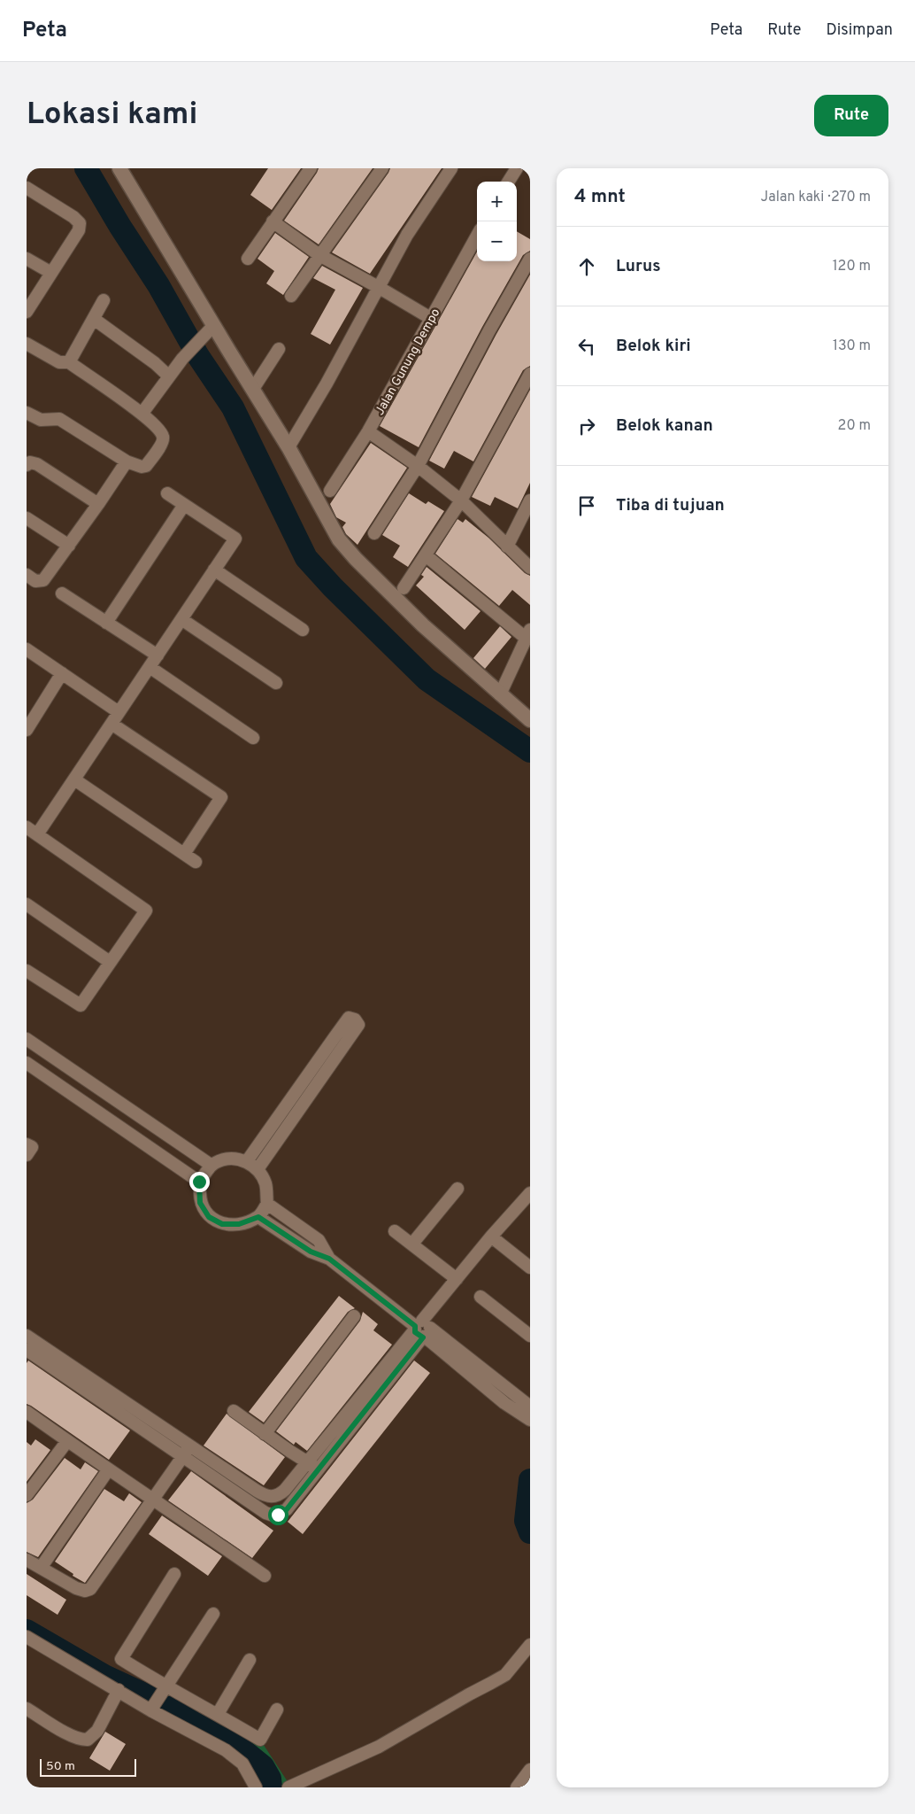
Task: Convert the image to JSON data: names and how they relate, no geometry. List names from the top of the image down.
{
  "streets": {
    "street": ["Jalan Gunung Dempo"]
  },
  "scale_bar": "50 m",
  "page": {
    "header": "Peta",
    "nav": ["Peta", "Rute", "Disimpan"],
    "buttons": "Rute",
    "title": "Lokasi kami",
    "heading": ["4 mnt", "Jalan kaki · 270 m"],
    "map_buttons": ["+", "−"],
    "list": [
      ["Lurus", "120 m"],
      ["Belok kiri", "130 m"],
      ["Belok kanan", "20 m"],
      "Tiba di tujuan"
    ],
    "scale": "50 m"
  }
}
